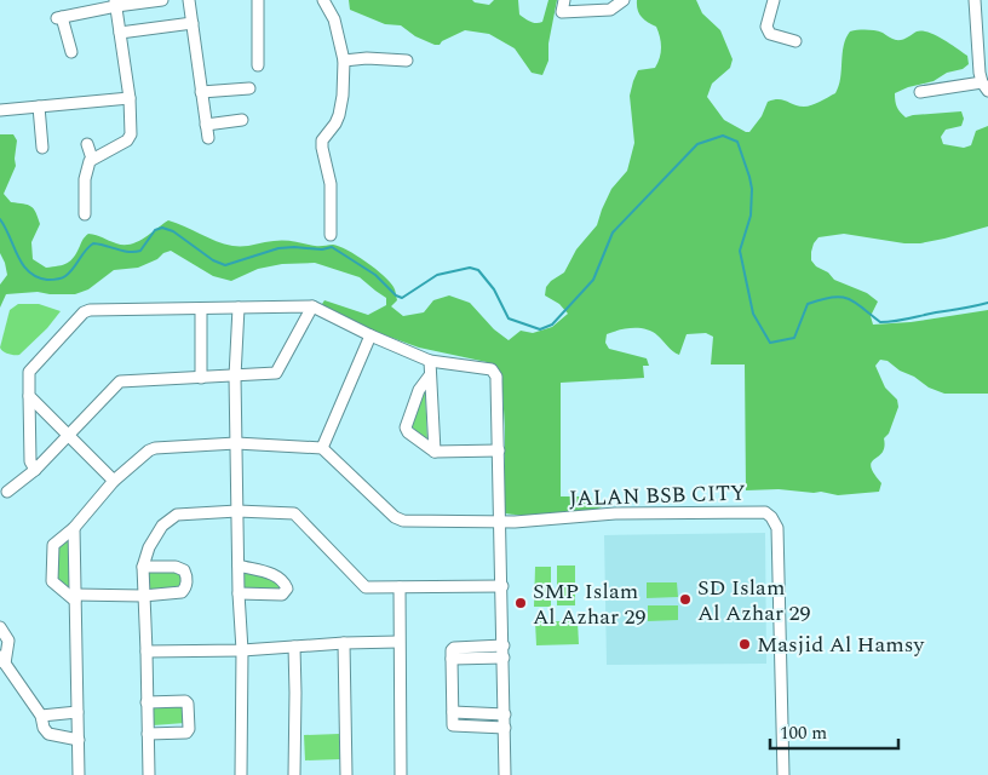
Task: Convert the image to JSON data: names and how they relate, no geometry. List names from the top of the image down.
{
  "streets": {
    "street": ["JALAN BSB CITY"]
  },
  "places": ["SD Islam Al Azhar 29", "SMP Islam Al Azhar 29", "Masjid Al Hamsy"],
  "scale_bar": "100 m"
}
